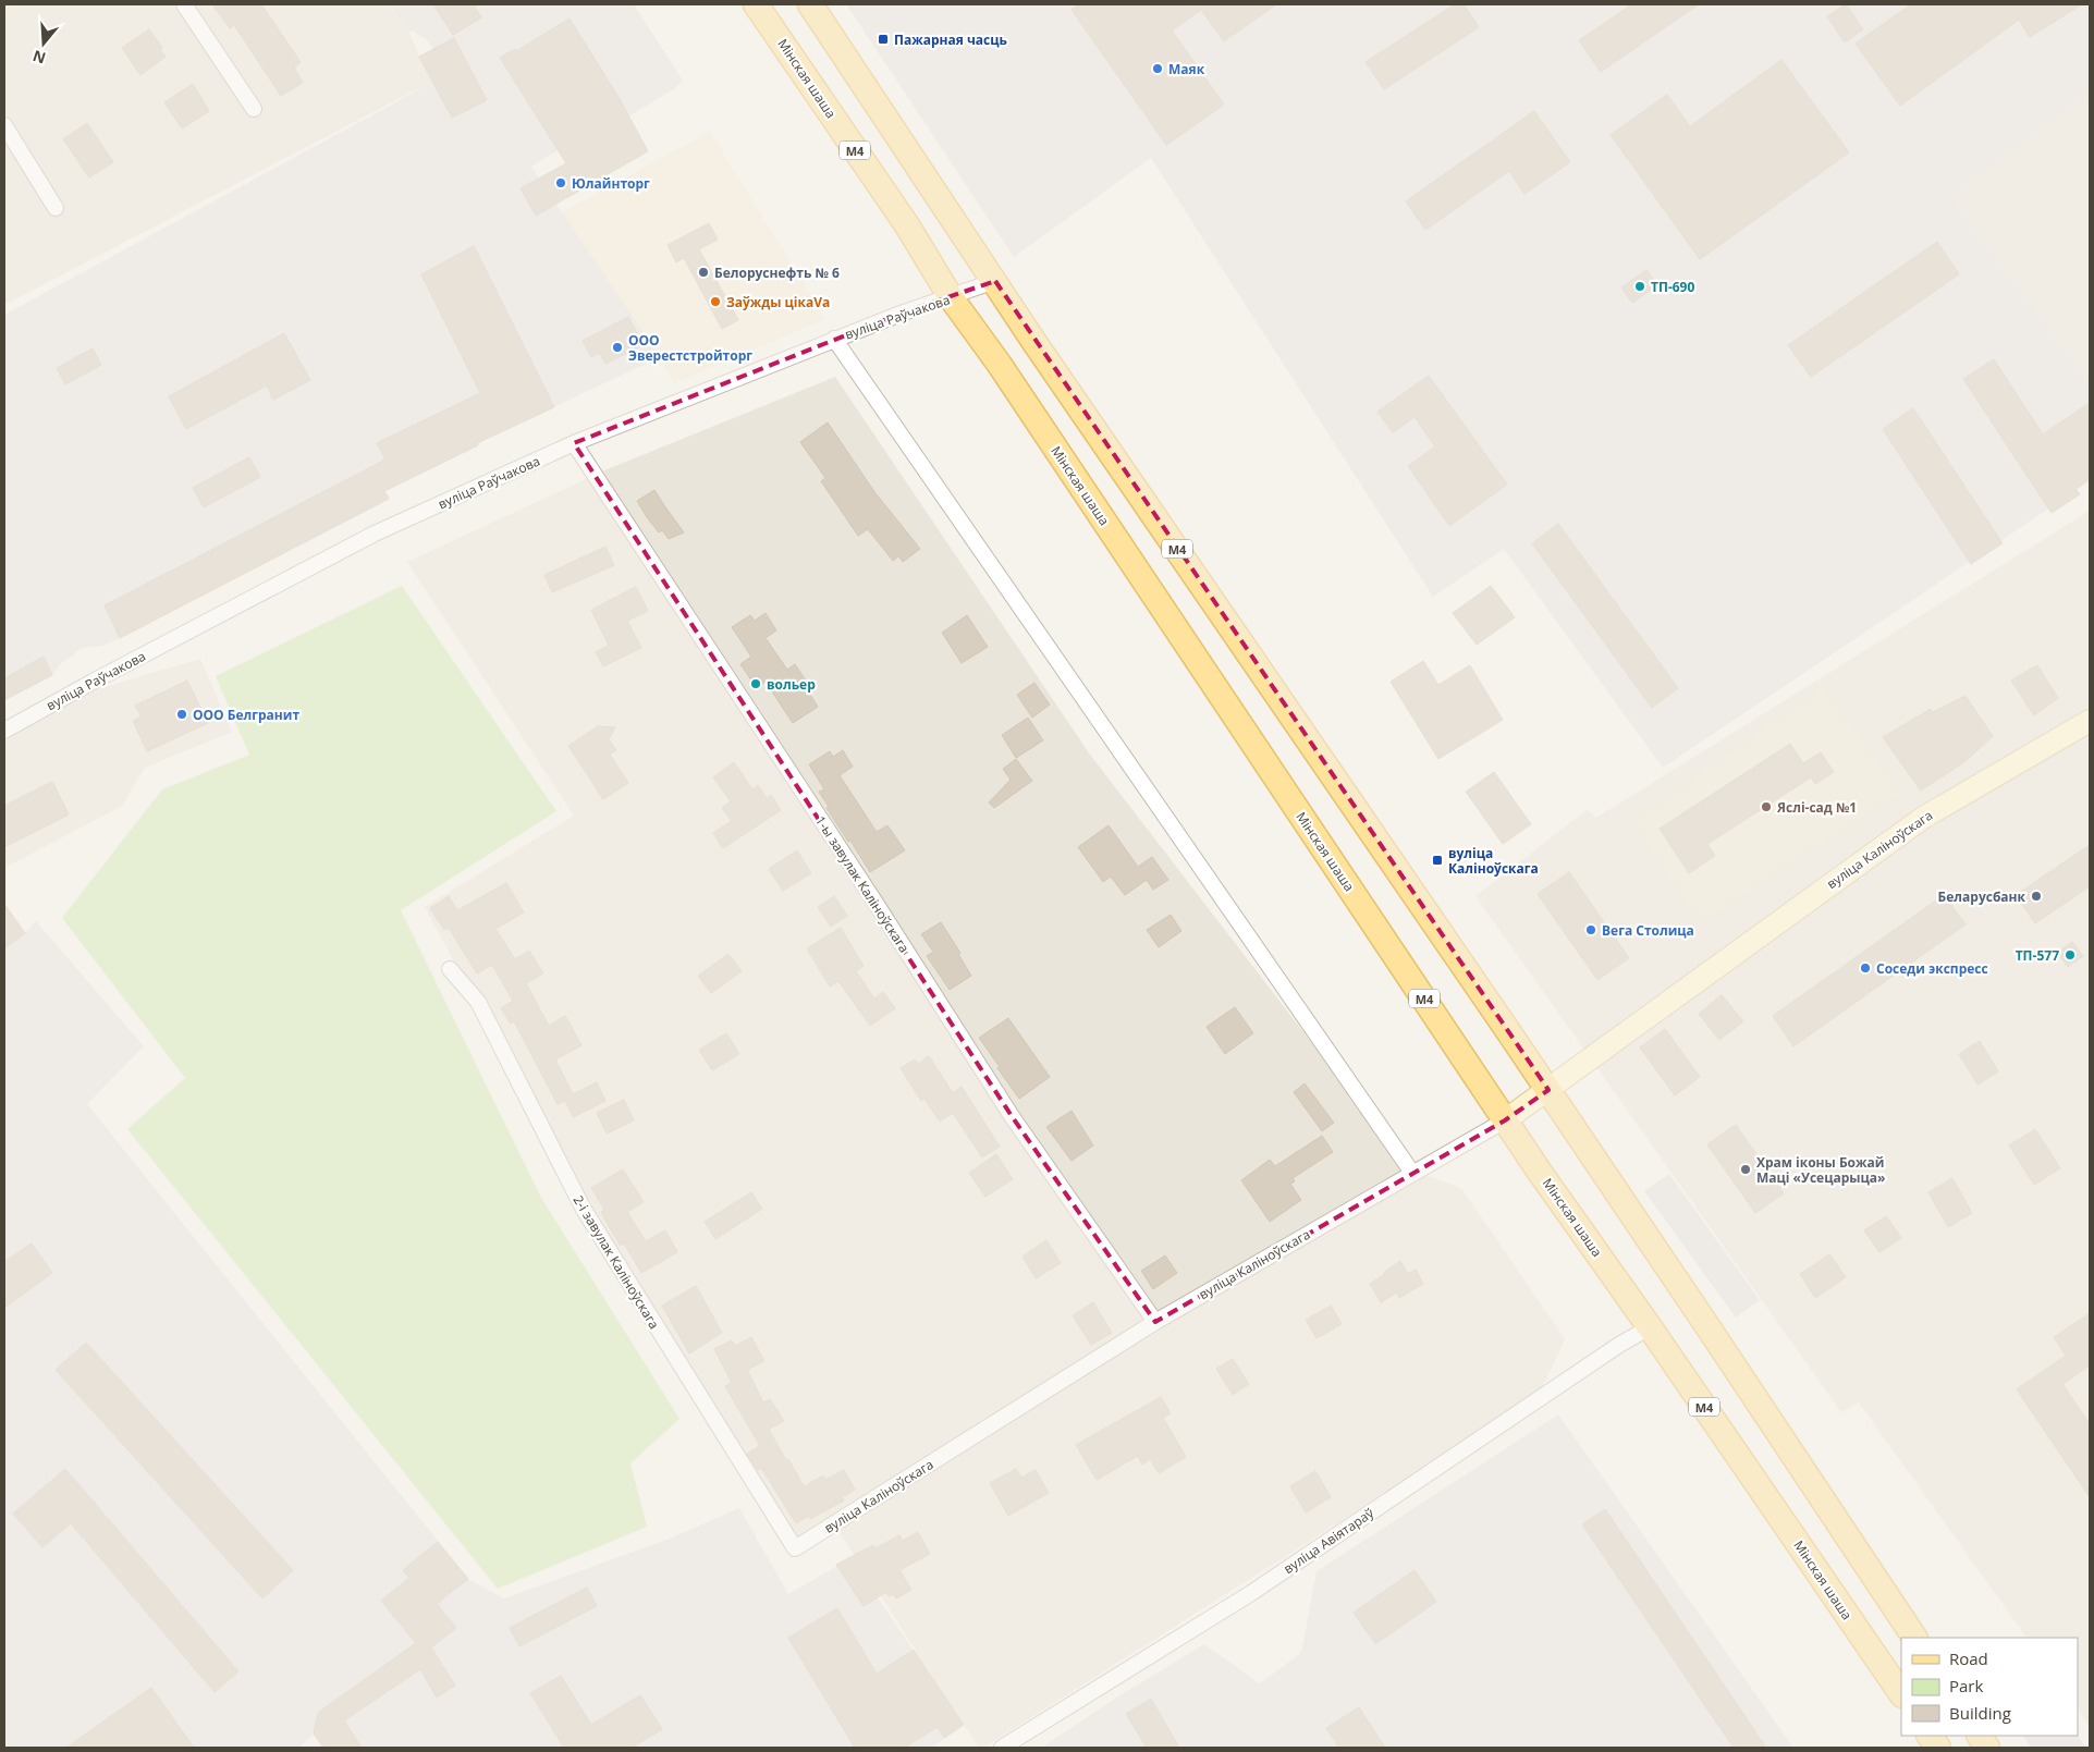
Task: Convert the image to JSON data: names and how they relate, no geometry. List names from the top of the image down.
{
  "streets": {
    "main road": ["Мінская шаша", "М4", "вуліца Каліноўскага"],
    "street": [
      "вуліца Раўчакова",
      "1-ы завулак Каліноўскага",
      "2-і завулак Каліноўскага",
      "вуліца Авіятараў"
    ]
  },
  "crossings": [
    ["Мінская шаша", "вуліца Раўчакова"],
    ["Мінская шаша", "вуліца Каліноўскага"],
    ["Мінская шаша", "вуліца Авіятараў"],
    ["М4", "вуліца Раўчакова"],
    ["М4", "вуліца Каліноўскага"],
    ["вуліца Раўчакова", "1-ы завулак Каліноўскага"],
    ["вуліца Каліноўскага", "1-ы завулак Каліноўскага"],
    ["вуліца Каліноўскага", "2-і завулак Каліноўскага"]
  ],
  "places": {
    "transit": ["Пажарная часць", "вуліца Каліноўскага"],
    "other": [
      "Маяк",
      "Юлайнторг",
      "Белоруснефть № 6",
      "ТП-690",
      "Заўжды цікаVа",
      "ООО Эверестстройторг",
      "вольер",
      "ООО Белгранит",
      "Яслі-сад №1",
      "Беларусбанк",
      "Вега Столица",
      "ТП-577",
      "Соседи экспресс",
      "Храм іконы Божай Маці «Усецарыца»"
    ]
  },
  "legend": ["Road", "Park", "Building"],
  "north": "bottom"
}
